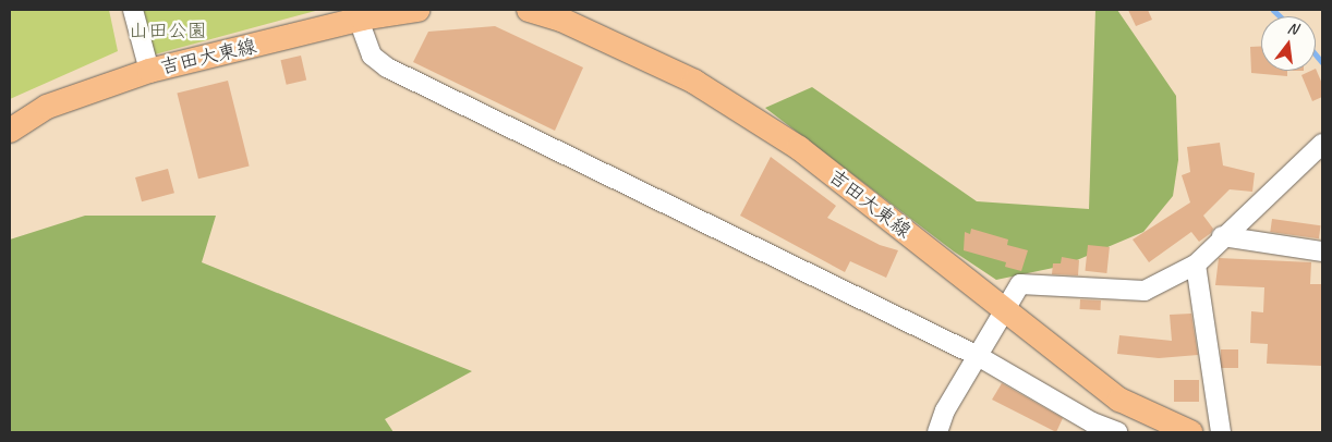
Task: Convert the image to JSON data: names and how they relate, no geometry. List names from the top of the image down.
{
  "streets": {
    "main road": ["吉田大東線"]
  },
  "parks": ["山田公園"],
  "north": "top"
}
